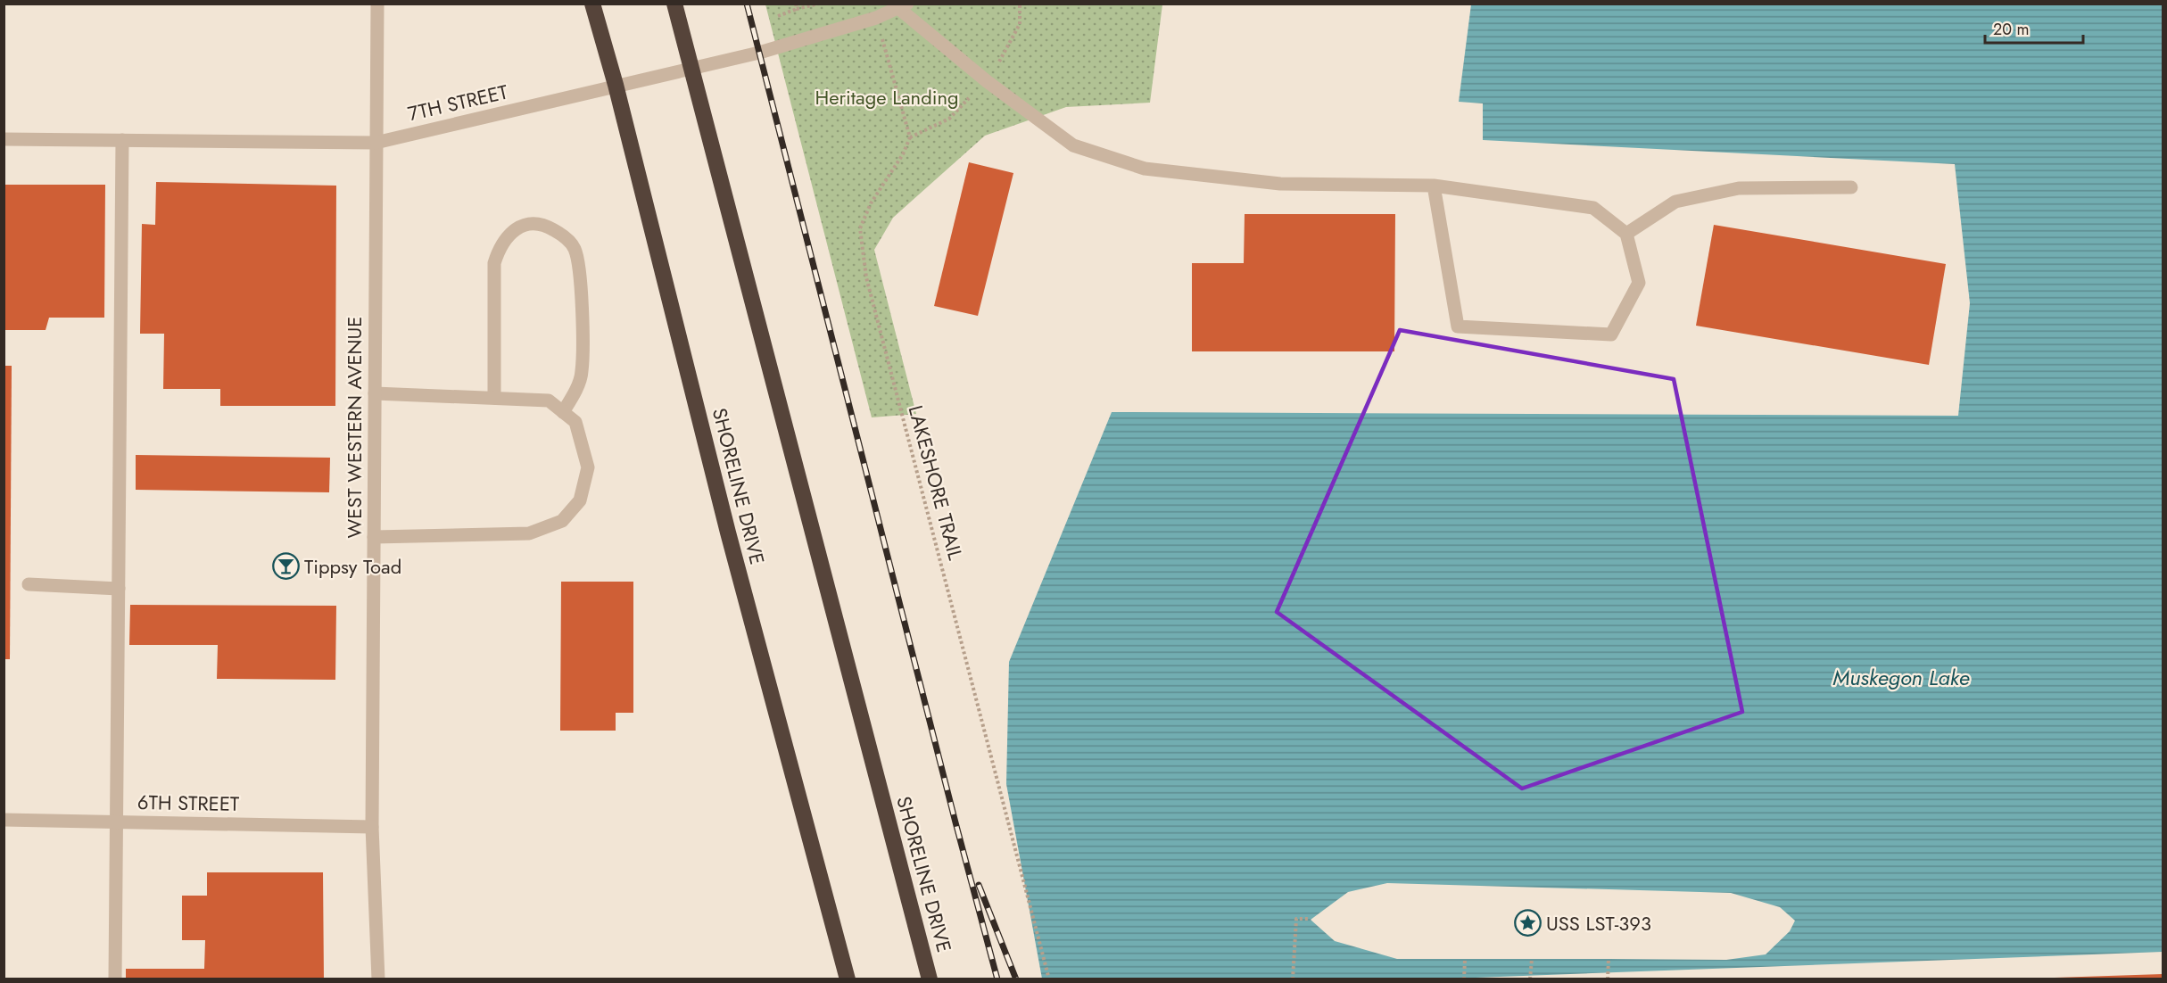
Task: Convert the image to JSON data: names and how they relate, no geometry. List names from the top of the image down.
{
  "streets": {
    "highway": ["SHORELINE DRIVE"],
    "street": ["7TH STREET", "WEST WESTERN AVENUE", "6TH STREET"],
    "path": ["LAKESHORE TRAIL"]
  },
  "crossings": [
    ["7TH STREET", "WEST WESTERN AVENUE"],
    ["7TH STREET", "LAKESHORE TRAIL"],
    ["7TH STREET", "SHORELINE DRIVE"],
    ["WEST WESTERN AVENUE", "6TH STREET"]
  ],
  "water": ["Muskegon Lake"],
  "parks": ["Heritage Landing"],
  "places": {
    "bar": ["Tippsy Toad"],
    "place": ["USS LST-393"]
  },
  "scale_bar": "20 m"
}
